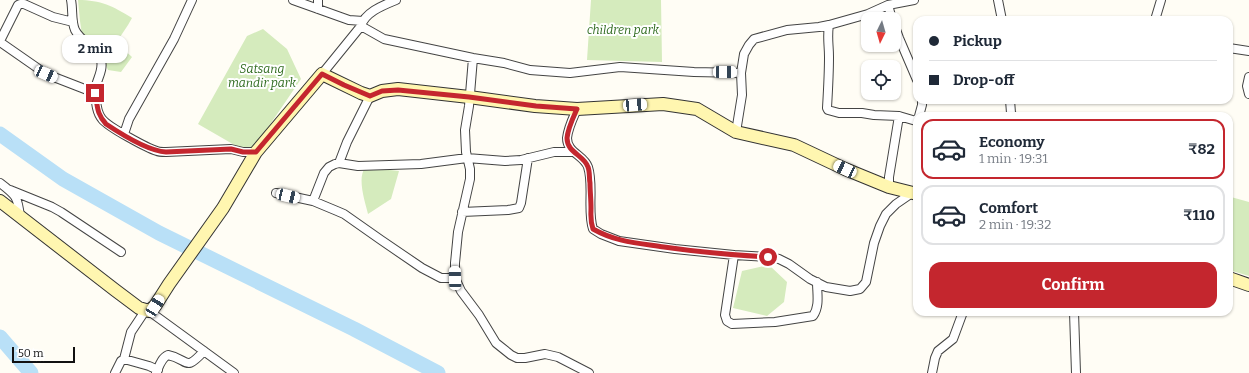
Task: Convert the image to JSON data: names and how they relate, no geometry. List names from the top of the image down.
{
  "parks": ["children park", "Satsang mandir park"],
  "scale_bar": "50 m",
  "north": "bottom",
  "page": {
    "banner": ["Pickup", "Drop-off"],
    "bubble": "2 min",
    "list": [
      {
        "name": "Economy",
        "note": "1 min · 19:31",
        "value": "₹82"
      },
      {
        "name": "Comfort",
        "note": "2 min · 19:32",
        "value": "₹110"
      }
    ],
    "buttons": "Confirm",
    "scale": "50 m"
  }
}
